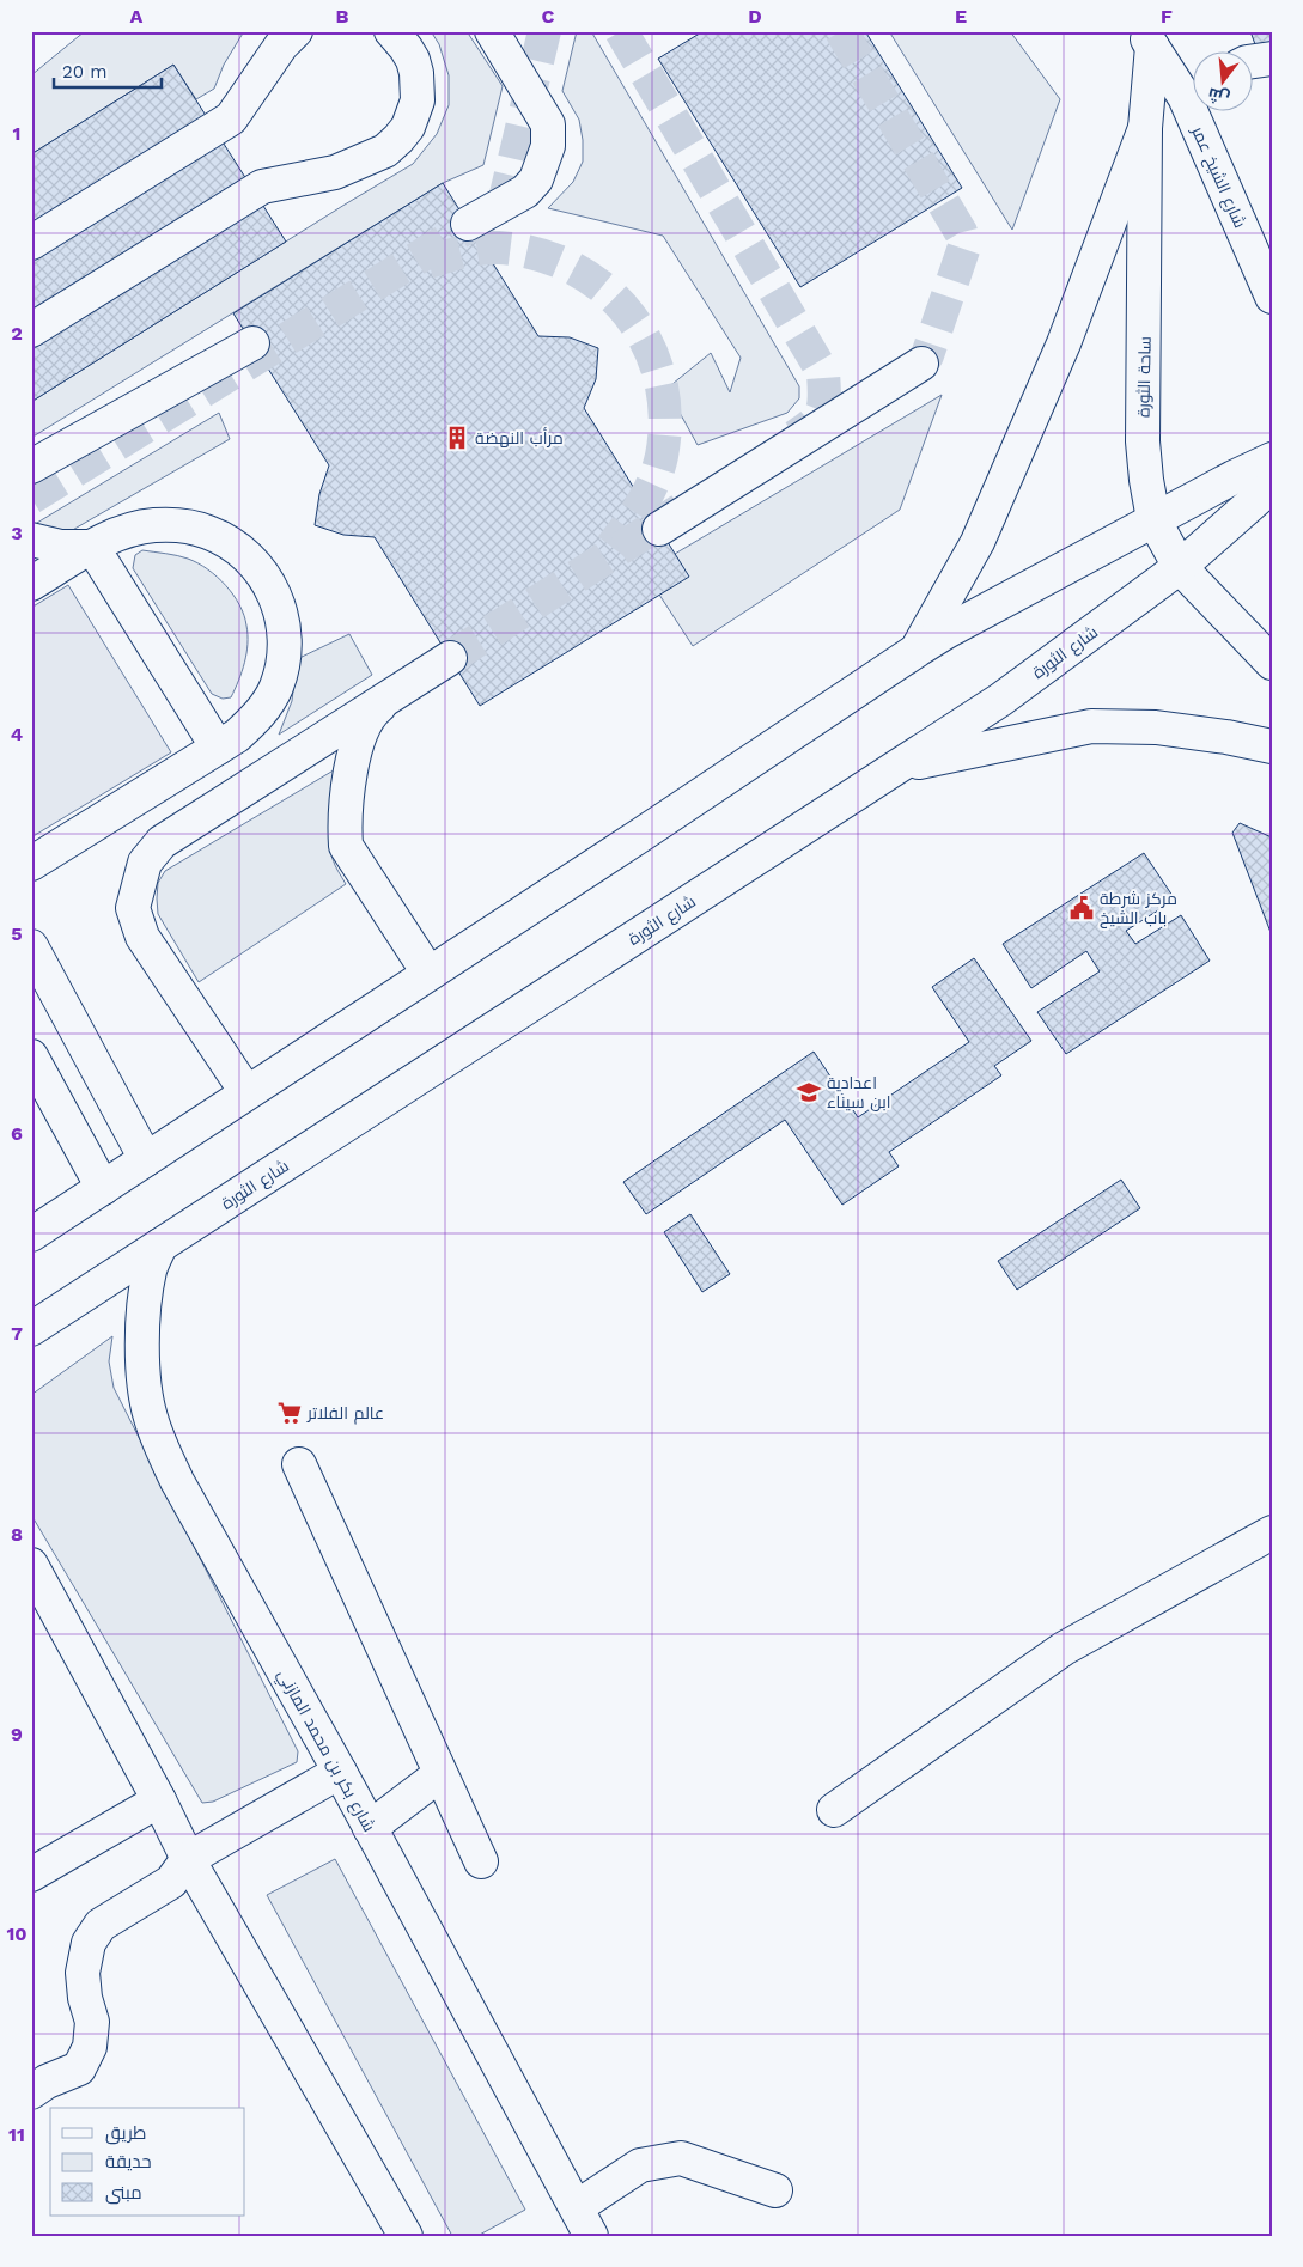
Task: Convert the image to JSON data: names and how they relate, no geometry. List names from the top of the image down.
{
  "streets": {
    "main road": [
      "شارع الشيخ عمر",
      "ساحة الثورة",
      "شارع الثورة",
      "شارع بكر بن محمد المازني"
    ]
  },
  "crossings": [
    ["شارع الشيخ عمر", "ساحة الثورة"],
    ["ساحة الثورة", "شارع الثورة"],
    ["شارع الثورة", "شارع بكر بن محمد المازني"]
  ],
  "places": {
    "building": ["مرأب النهضة"],
    "public building": ["مركز شرطة باب الشيخ"],
    "school or university": ["اعدادية ابن سيناء"],
    "supermarket": ["عالم الفلاتر"]
  },
  "legend": ["طريق", "حديقة", "مبنى"],
  "scale_bar": "20 m",
  "north": "bottom",
  "grid": {
    "columns": [
      "A",
      "B",
      "C",
      "D",
      "E",
      "F"
    ],
    "rows": [
      "1",
      "2",
      "3",
      "4",
      "5",
      "6",
      "7",
      "8",
      "9",
      "10",
      "11"
    ]
  }
}
